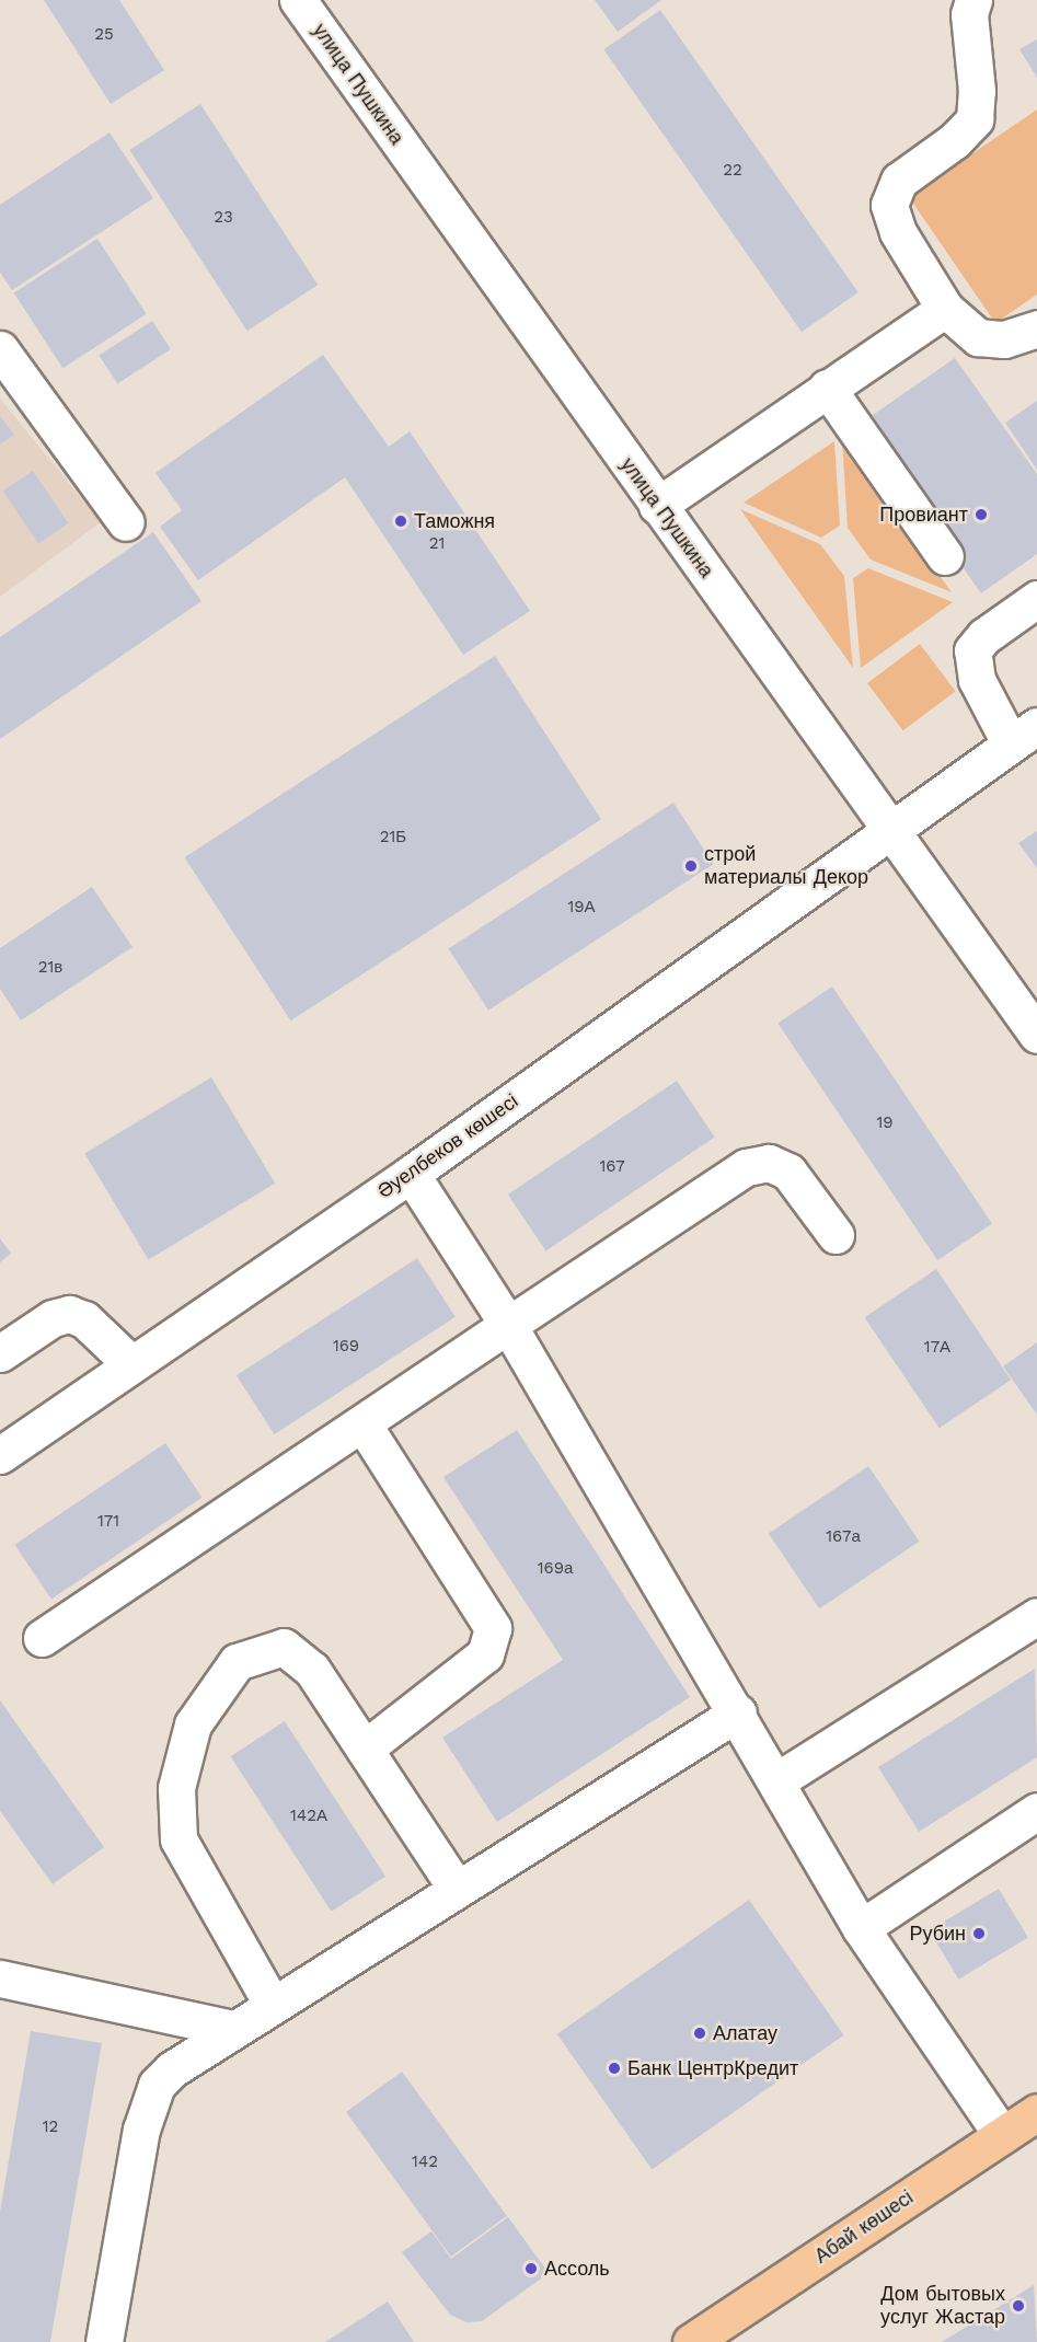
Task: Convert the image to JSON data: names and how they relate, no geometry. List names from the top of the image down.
{
  "streets": {
    "main road": ["Абай көшесі"],
    "street": ["улица Пушкина", "Әуелбеков көшесі"]
  },
  "crossings": [
    ["улица Пушкина", "Әуелбеков көшесі"]
  ],
  "places": [
    "Провиант",
    "Таможня",
    "строй материалы Декор",
    "Рубин",
    "Алатау",
    "Банк ЦентрКредит",
    "Ассоль",
    "Дом бытовых услуг Жастар"
  ],
  "house_numbers": [
    "25",
    "22",
    "23",
    "21",
    "21Б",
    "19А",
    "21в",
    "19",
    "167",
    "169",
    "17А",
    "171",
    "167а",
    "169а",
    "142А",
    "12",
    "142"
  ]
}
